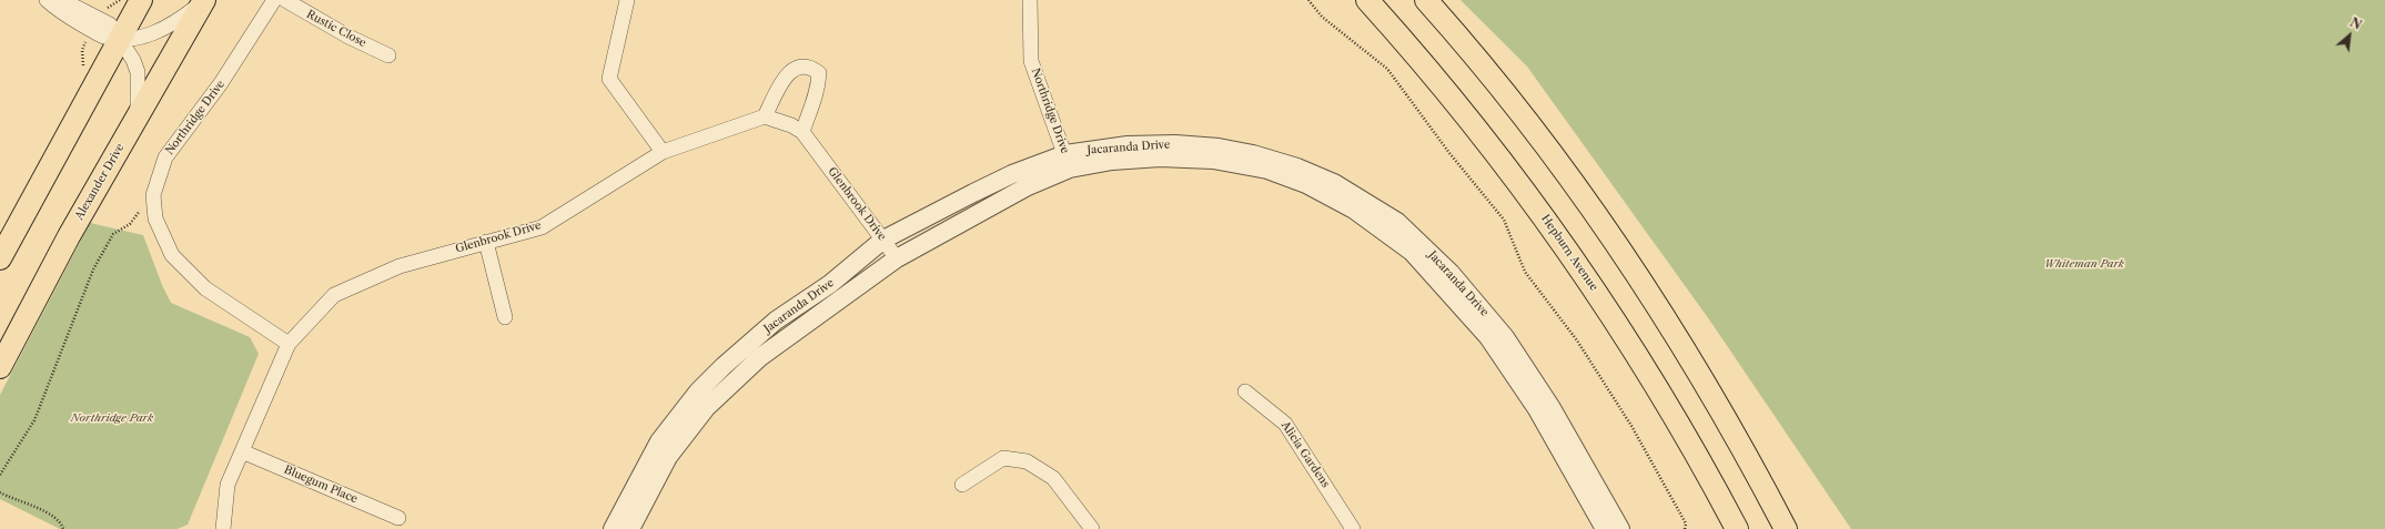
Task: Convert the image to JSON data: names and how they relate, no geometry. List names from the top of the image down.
{
  "streets": {
    "main road": ["Alexander Drive", "Hepburn Avenue"],
    "street": [
      "Rustic Close",
      "Northridge Drive",
      "Jacaranda Drive",
      "Glenbrook Drive",
      "Alicia Gardens",
      "Bluegum Place"
    ]
  },
  "crossings": [
    ["Northridge Drive", "Jacaranda Drive"],
    ["Northridge Drive", "Glenbrook Drive"],
    ["Jacaranda Drive", "Glenbrook Drive"],
    ["Glenbrook Drive", "Bluegum Place"]
  ],
  "parks": ["Whiteman Park", "Northridge Park"],
  "north": "top right"
}
